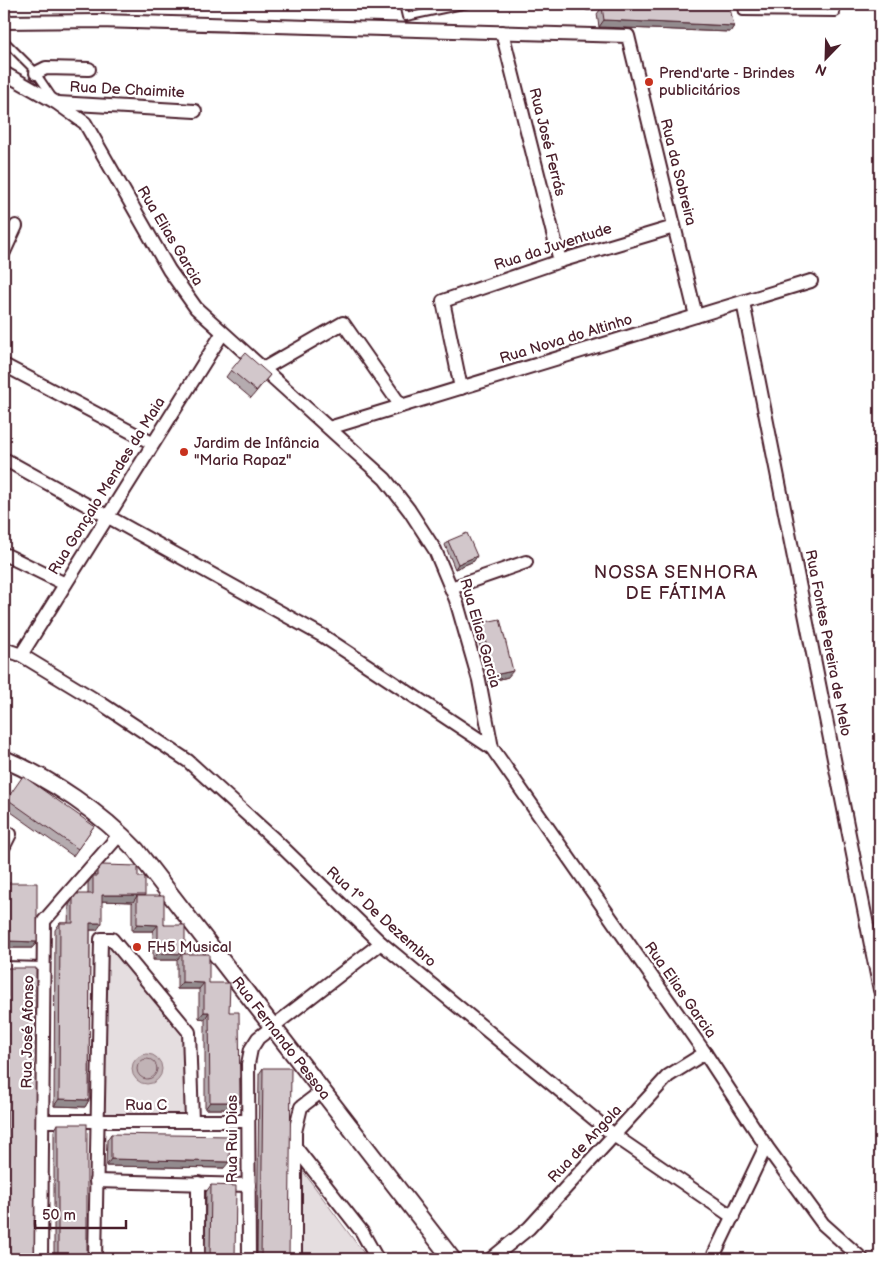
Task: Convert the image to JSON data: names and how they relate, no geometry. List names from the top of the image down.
{
  "streets": {
    "street": [
      "Rua De Chaimite",
      "Rua José Ferrás",
      "Rua da Sobreira",
      "Rua Elias Garcia",
      "Rua da Juventude",
      "Rua Nova do Altinho",
      "Rua Gonçalo Mendes da Maia",
      "Rua Fontes Pereira de Melo",
      "Rua 1º De Dezembro",
      "Rua José Afonso",
      "Rua Fernando Pessoa",
      "Rua C",
      "Rua Rui Dias",
      "Rua de Angola"
    ]
  },
  "crossings": [
    ["Rua De Chaimite", "Rua Elias Garcia"],
    ["Rua José Ferrás", "Rua da Sobreira"],
    ["Rua José Ferrás", "Rua da Juventude"],
    ["Rua da Sobreira", "Rua da Juventude"],
    ["Rua da Sobreira", "Rua Nova do Altinho"],
    ["Rua Elias Garcia", "Rua Nova do Altinho"],
    ["Rua Elias Garcia", "Rua Gonçalo Mendes da Maia"],
    ["Rua Elias Garcia", "Rua de Angola"],
    ["Rua da Juventude", "Rua Nova do Altinho"],
    ["Rua Nova do Altinho", "Rua Fontes Pereira de Melo"],
    ["Rua Gonçalo Mendes da Maia", "Rua 1º De Dezembro"],
    ["Rua 1º De Dezembro", "Rua Rui Dias"],
    ["Rua 1º De Dezembro", "Rua de Angola"],
    ["Rua José Afonso", "Rua Fernando Pessoa"],
    ["Rua José Afonso", "Rua C"],
    ["Rua Fernando Pessoa", "Rua Rui Dias"],
    ["Rua C", "Rua Rui Dias"]
  ],
  "districts": ["NOSSA SENHORA DE FÁTIMA"],
  "places": ["Prend'arte - Brindes publicitários", "Jardim de Infância \"Maria Rapaz\"", "FH5 Musical"],
  "scale_bar": "50 m",
  "north": "bottom left"
}
